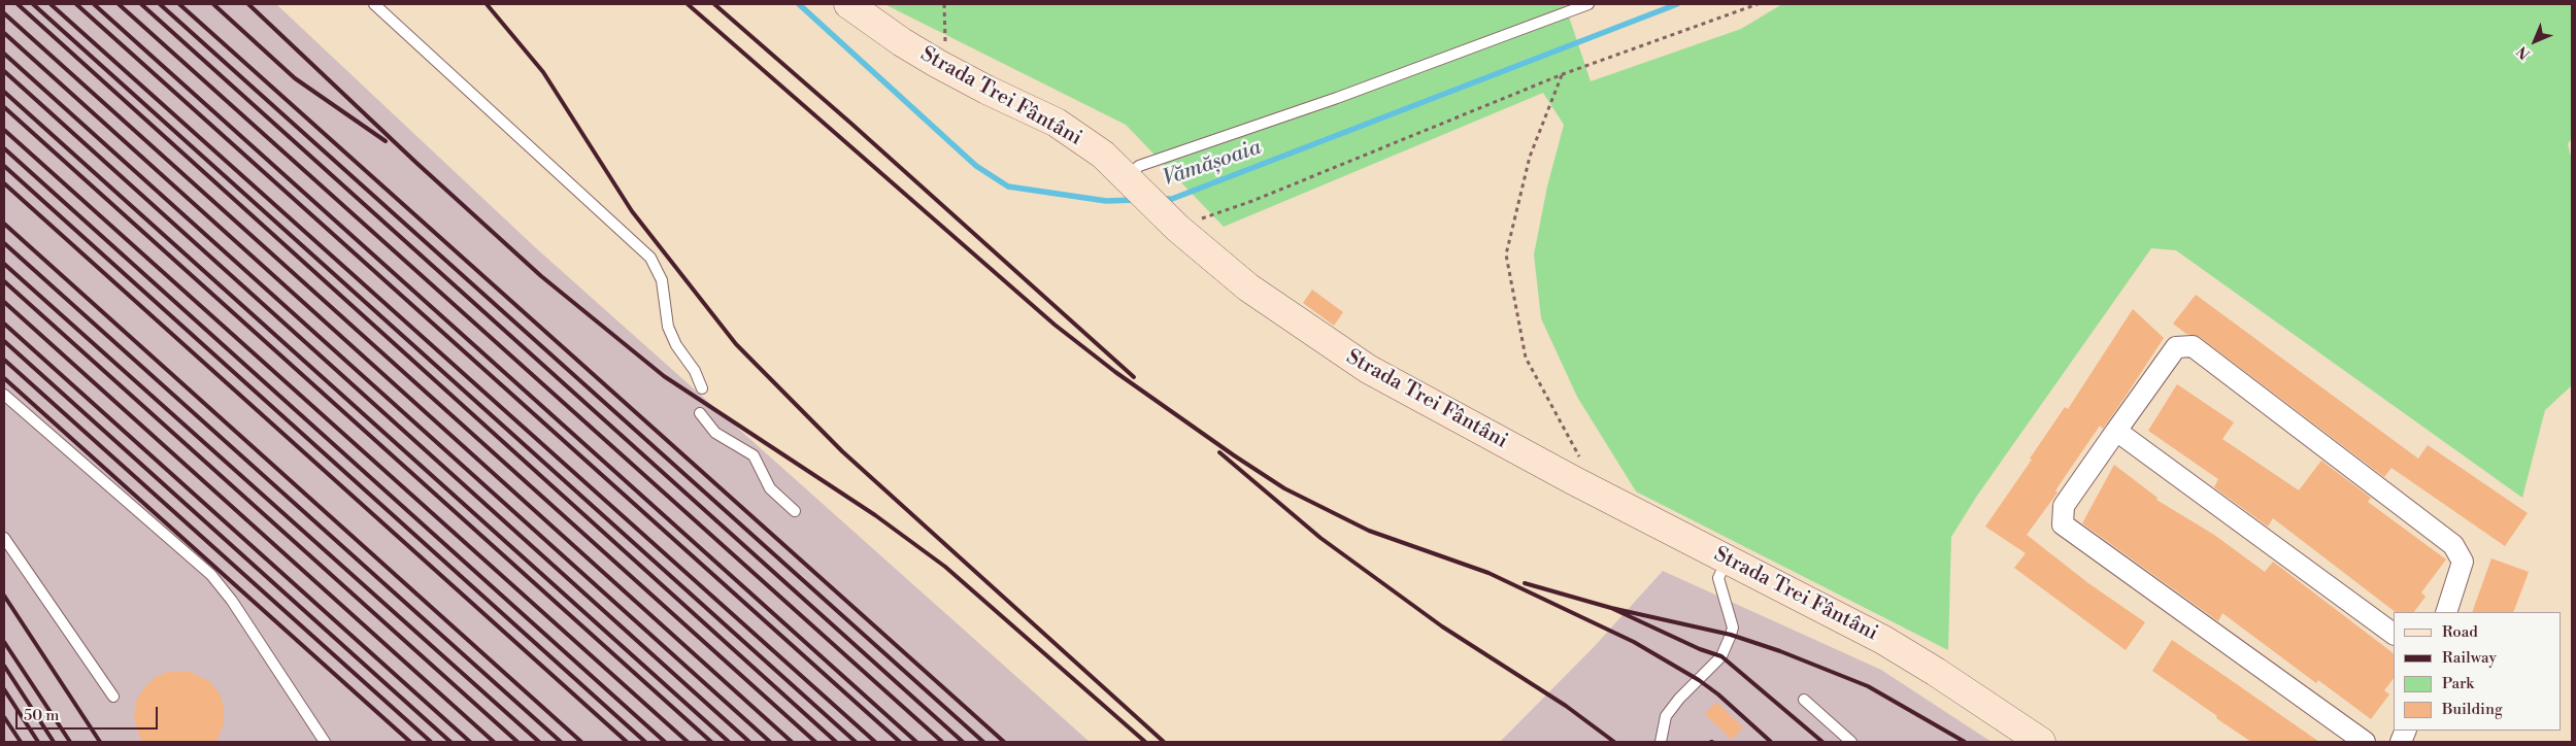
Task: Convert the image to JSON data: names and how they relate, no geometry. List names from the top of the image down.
{
  "streets": {
    "main road": ["Strada Trei Fântâni"]
  },
  "water": ["Vămășoaia"],
  "legend": [
    "Road",
    "Railway",
    "Park",
    "Building"
  ],
  "scale_bar": "50 m",
  "north": "bottom left"
}
